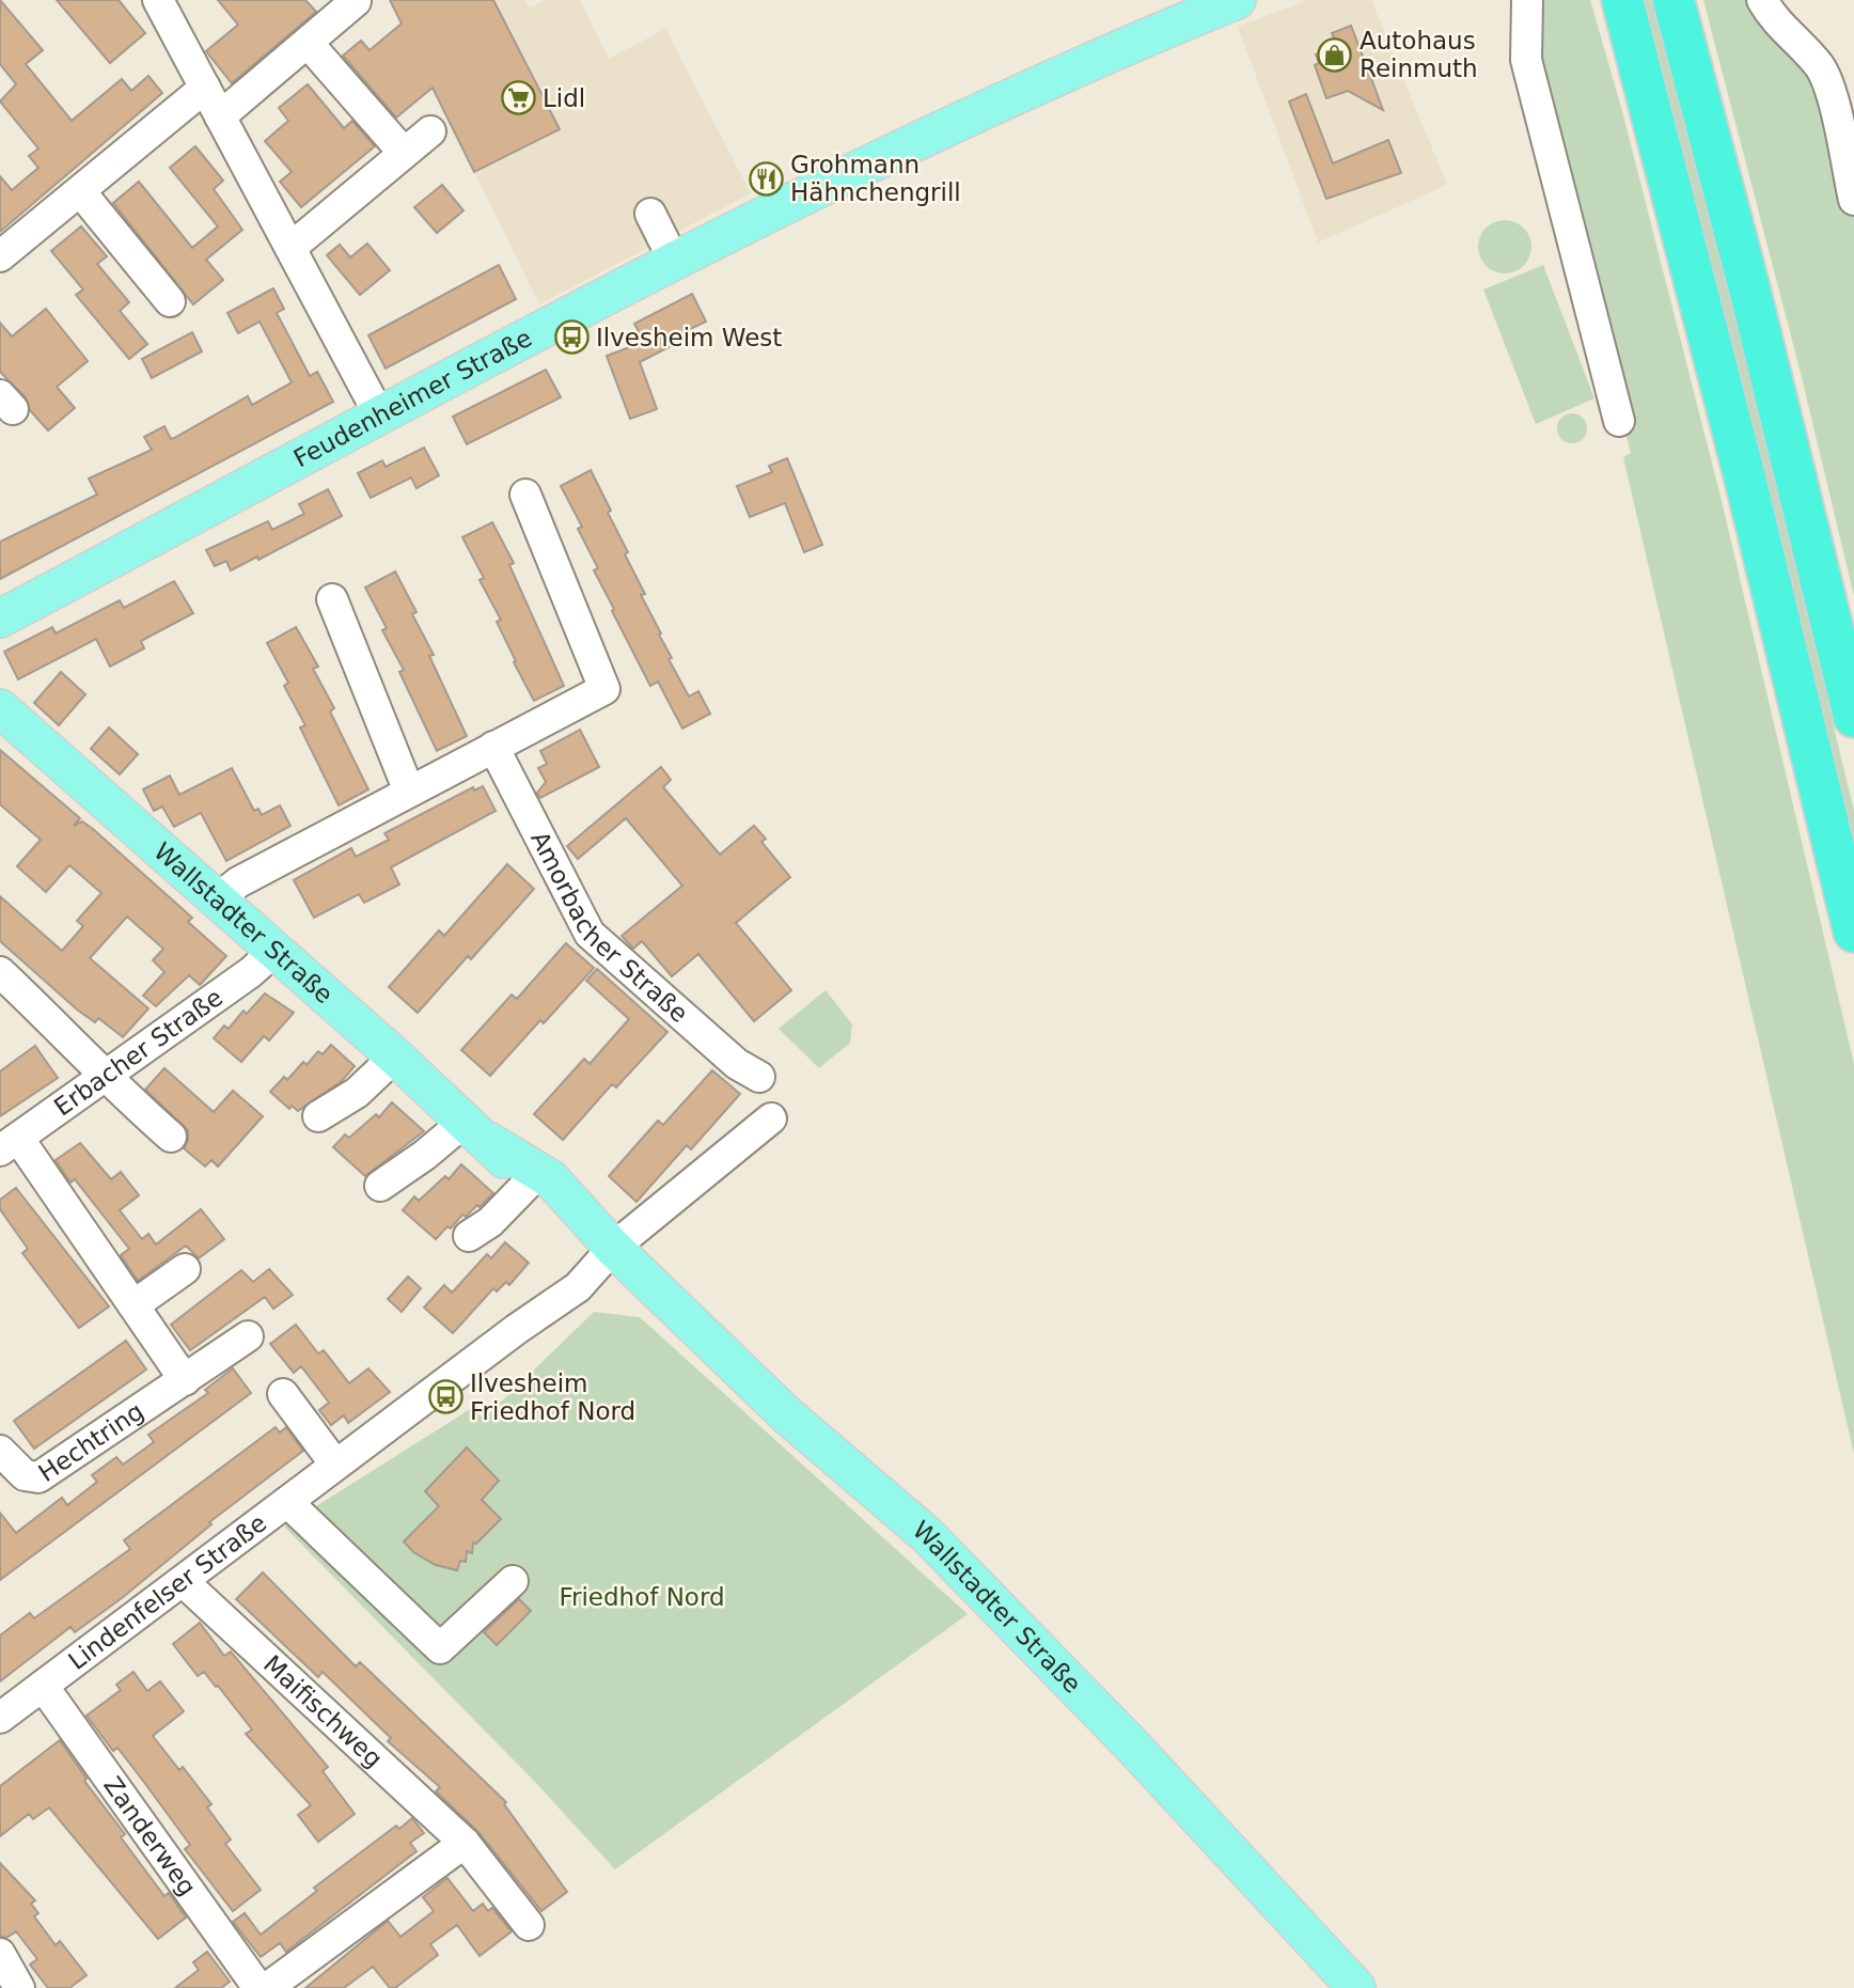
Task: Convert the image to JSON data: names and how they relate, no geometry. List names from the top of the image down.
{
  "streets": {
    "main road": ["Feudenheimer Straße", "Wallstadter Straße"],
    "street": [
      "Amorbacher Straße",
      "Erbacher Straße",
      "Hechtring",
      "Lindenfelser Straße",
      "Maifischweg",
      "Zanderweg"
    ]
  },
  "crossings": [
    ["Wallstadter Straße", "Erbacher Straße"],
    ["Wallstadter Straße", "Lindenfelser Straße"],
    ["Lindenfelser Straße", "Maifischweg"],
    ["Lindenfelser Straße", "Zanderweg"]
  ],
  "parks": ["Friedhof Nord"],
  "places": {
    "shop": ["Autohaus Reinmuth"],
    "supermarket": ["Lidl"],
    "restaurant": ["Grohmann Hähnchengrill"],
    "bus stop": ["Ilvesheim West", "Ilvesheim Friedhof Nord"]
  }
}
